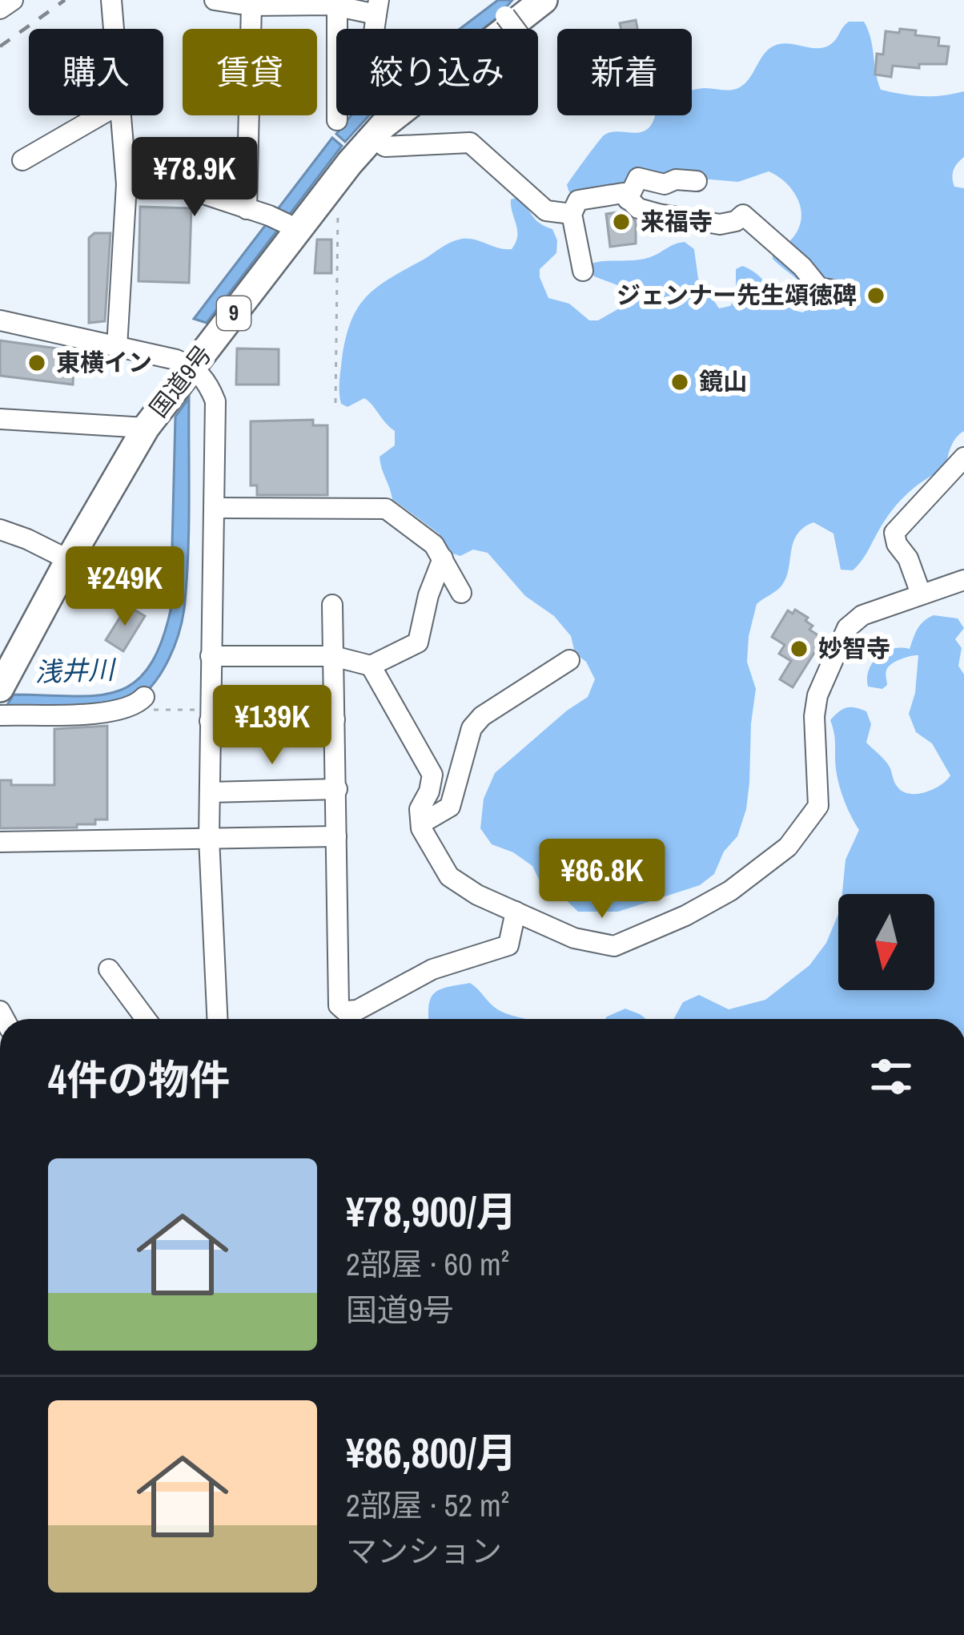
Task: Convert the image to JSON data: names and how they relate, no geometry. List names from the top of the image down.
{
  "streets": {
    "highway": ["9", "国道9号"]
  },
  "water": ["浅井川"],
  "places": [
    "来福寺",
    "ジェンナー先生頌徳碑",
    "東横イン",
    "鏡山",
    "妙智寺"
  ],
  "north": "bottom",
  "page": {
    "chip": [
      "購入",
      "賃貸",
      "絞り込み",
      "新着"
    ],
    "price": [
      "¥78.9K",
      "¥249K",
      "¥139K",
      "¥86.8K"
    ],
    "heading": "4件の物件",
    "list": [
      {
        "name": "¥78,900/月",
        "note": "2部屋 · 60 m² · 国道9号"
      },
      {
        "name": "¥86,800/月",
        "note": "2部屋 · 52 m² · マンション"
      }
    ]
  }
}
